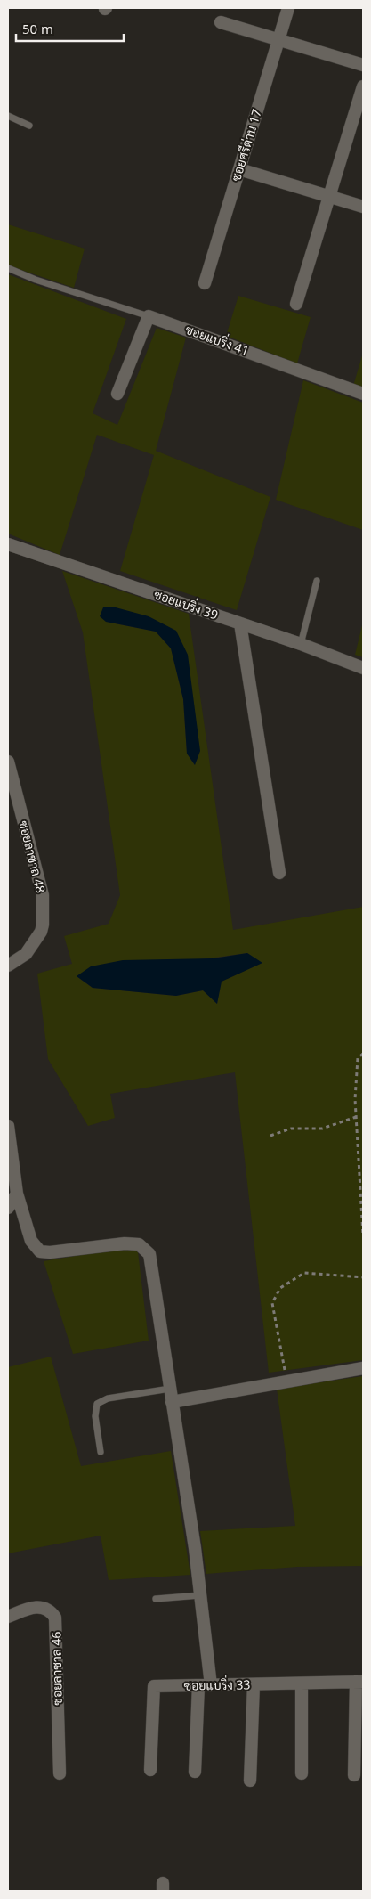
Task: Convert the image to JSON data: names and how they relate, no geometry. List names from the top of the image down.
{
  "streets": {
    "street": [
      "ซอยศรีด่าน 17",
      "ซอยแบริ่ง 41",
      "ซอยแบริ่ง 39",
      "ซอยลาซาล 48",
      "ซอยลาซาล 46",
      "ซอยแบริ่ง 33"
    ]
  },
  "scale_bar": "50 m"
}
